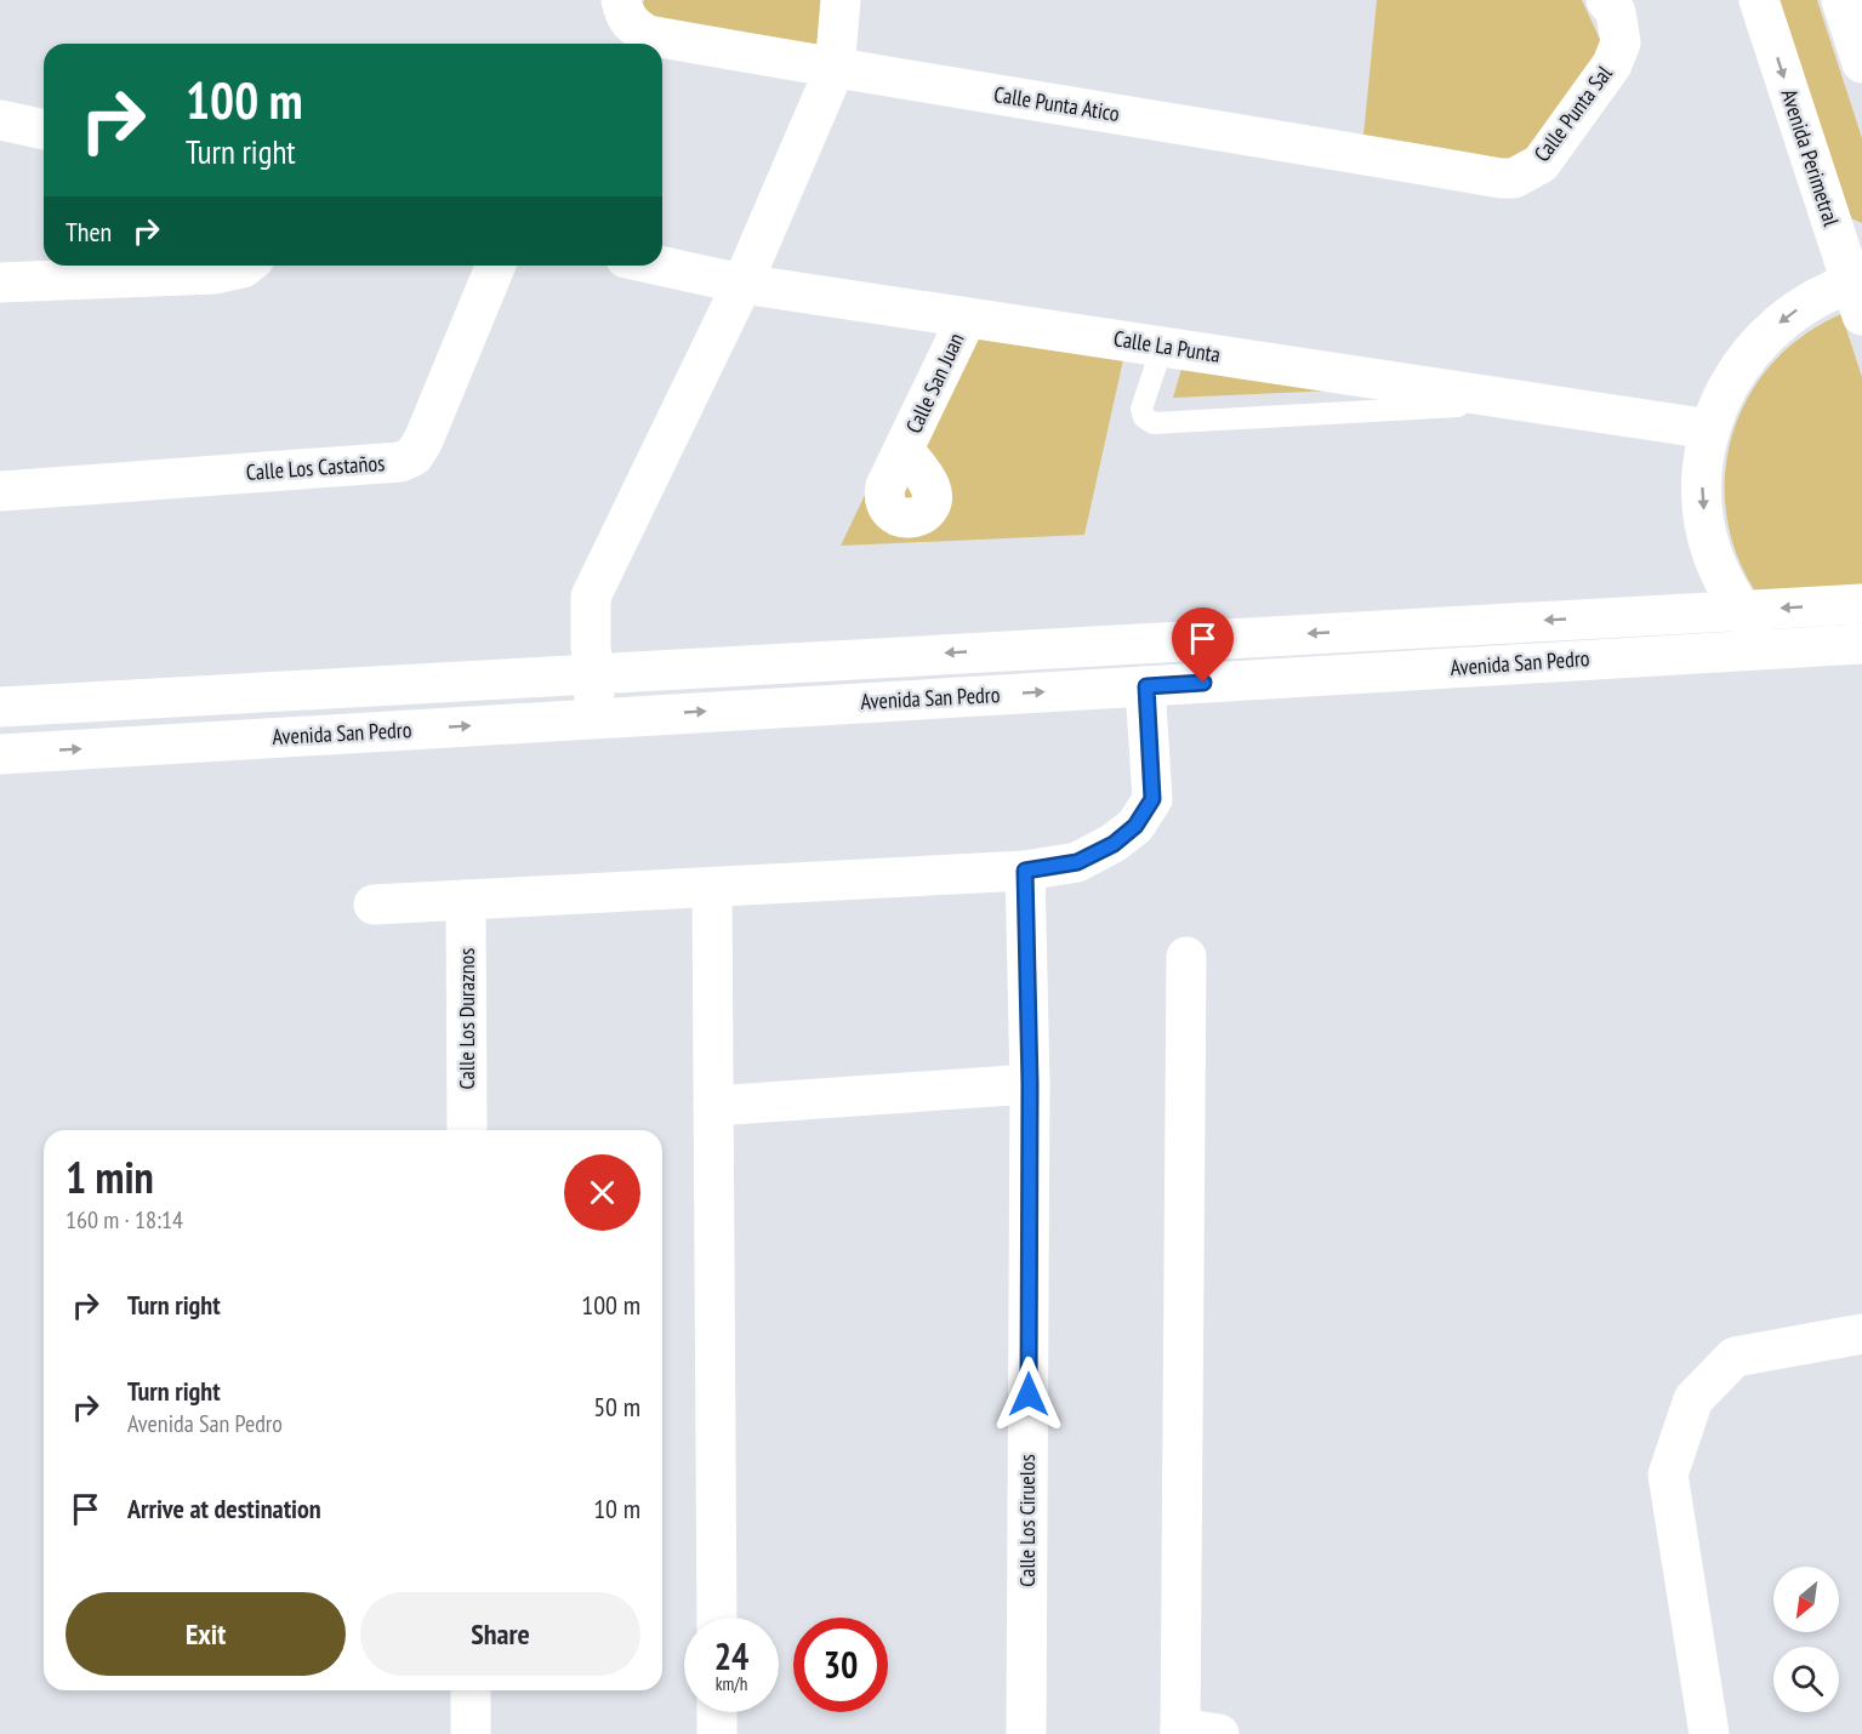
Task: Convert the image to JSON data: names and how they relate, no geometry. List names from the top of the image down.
{
  "streets": {
    "street": [
      "Calle Punta Atico",
      "Calle Punta Sal",
      "Avenida Perimetral",
      "Calle La Punta",
      "Calle San Juan",
      "Calle Los Castaños",
      "Avenida San Pedro",
      "Calle Los Duraznos",
      "Calle Los Ciruelos"
    ]
  },
  "crossings": [
    ["Calle Punta Atico", "Calle Punta Sal"],
    ["Calle La Punta", "Calle San Juan"]
  ],
  "one_way": ["Avenida Perimetral"],
  "north": "bottom left",
  "page": {
    "turn": ["100 m", "Turn right"],
    "then": "Then",
    "heading": ["1 min", "160 m · 18:14"],
    "list": [
      {
        "name": "Turn right",
        "value": "100 m"
      },
      {
        "name": "Turn right",
        "note": "Avenida San Pedro",
        "value": "50 m"
      },
      {
        "name": "Arrive at destination",
        "value": "10 m"
      }
    ],
    "buttons": ["Exit", "Share"],
    "speed": "24 km/h",
    "limit": "30"
  }
}
